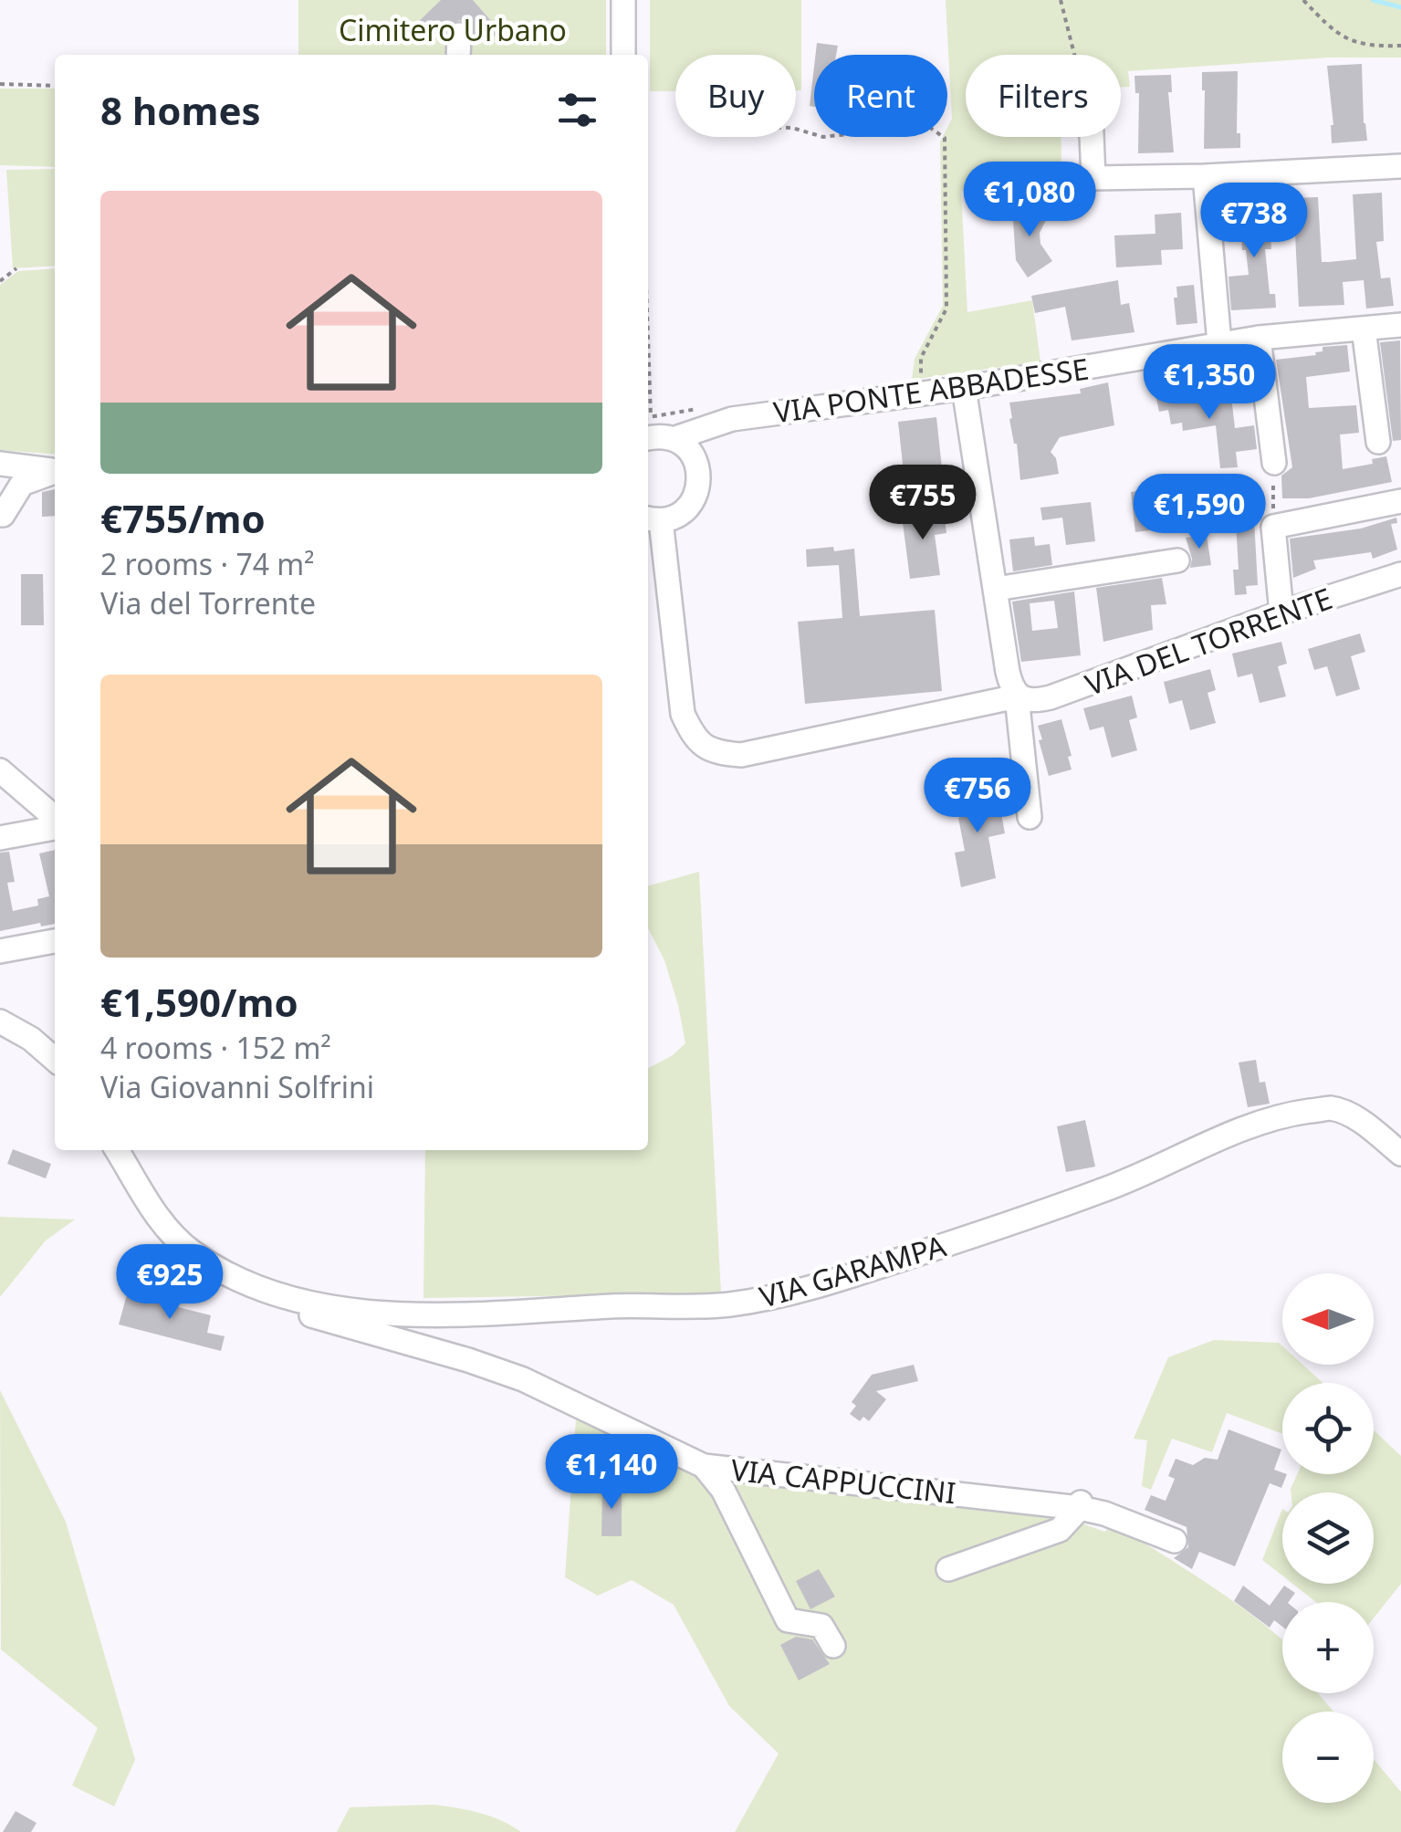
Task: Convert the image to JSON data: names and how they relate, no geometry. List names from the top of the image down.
{
  "streets": {
    "street": [
      "VIA PONTE ABBADESSE",
      "VIA DEL TORRENTE",
      "VIA GARAMPA",
      "VIA CAPPUCCINI"
    ]
  },
  "crossings": [
    ["VIA GARAMPA", "VIA CAPPUCCINI"]
  ],
  "parks": ["Cimitero Urbano"],
  "north": "left",
  "page": {
    "chip": ["Buy", "Rent", "Filters"],
    "heading": "8 homes",
    "price": [
      "€1,080",
      "€738",
      "€1,350",
      "€755",
      "€1,590",
      "€756",
      "€925",
      "€1,140"
    ],
    "list": [
      {
        "name": "€755/mo",
        "note": "2 rooms · 74 m² · Via del Torrente"
      },
      {
        "name": "€1,590/mo",
        "note": "4 rooms · 152 m² · Via Giovanni Solfrini"
      }
    ],
    "map_buttons": ["+", "−"]
  }
}
